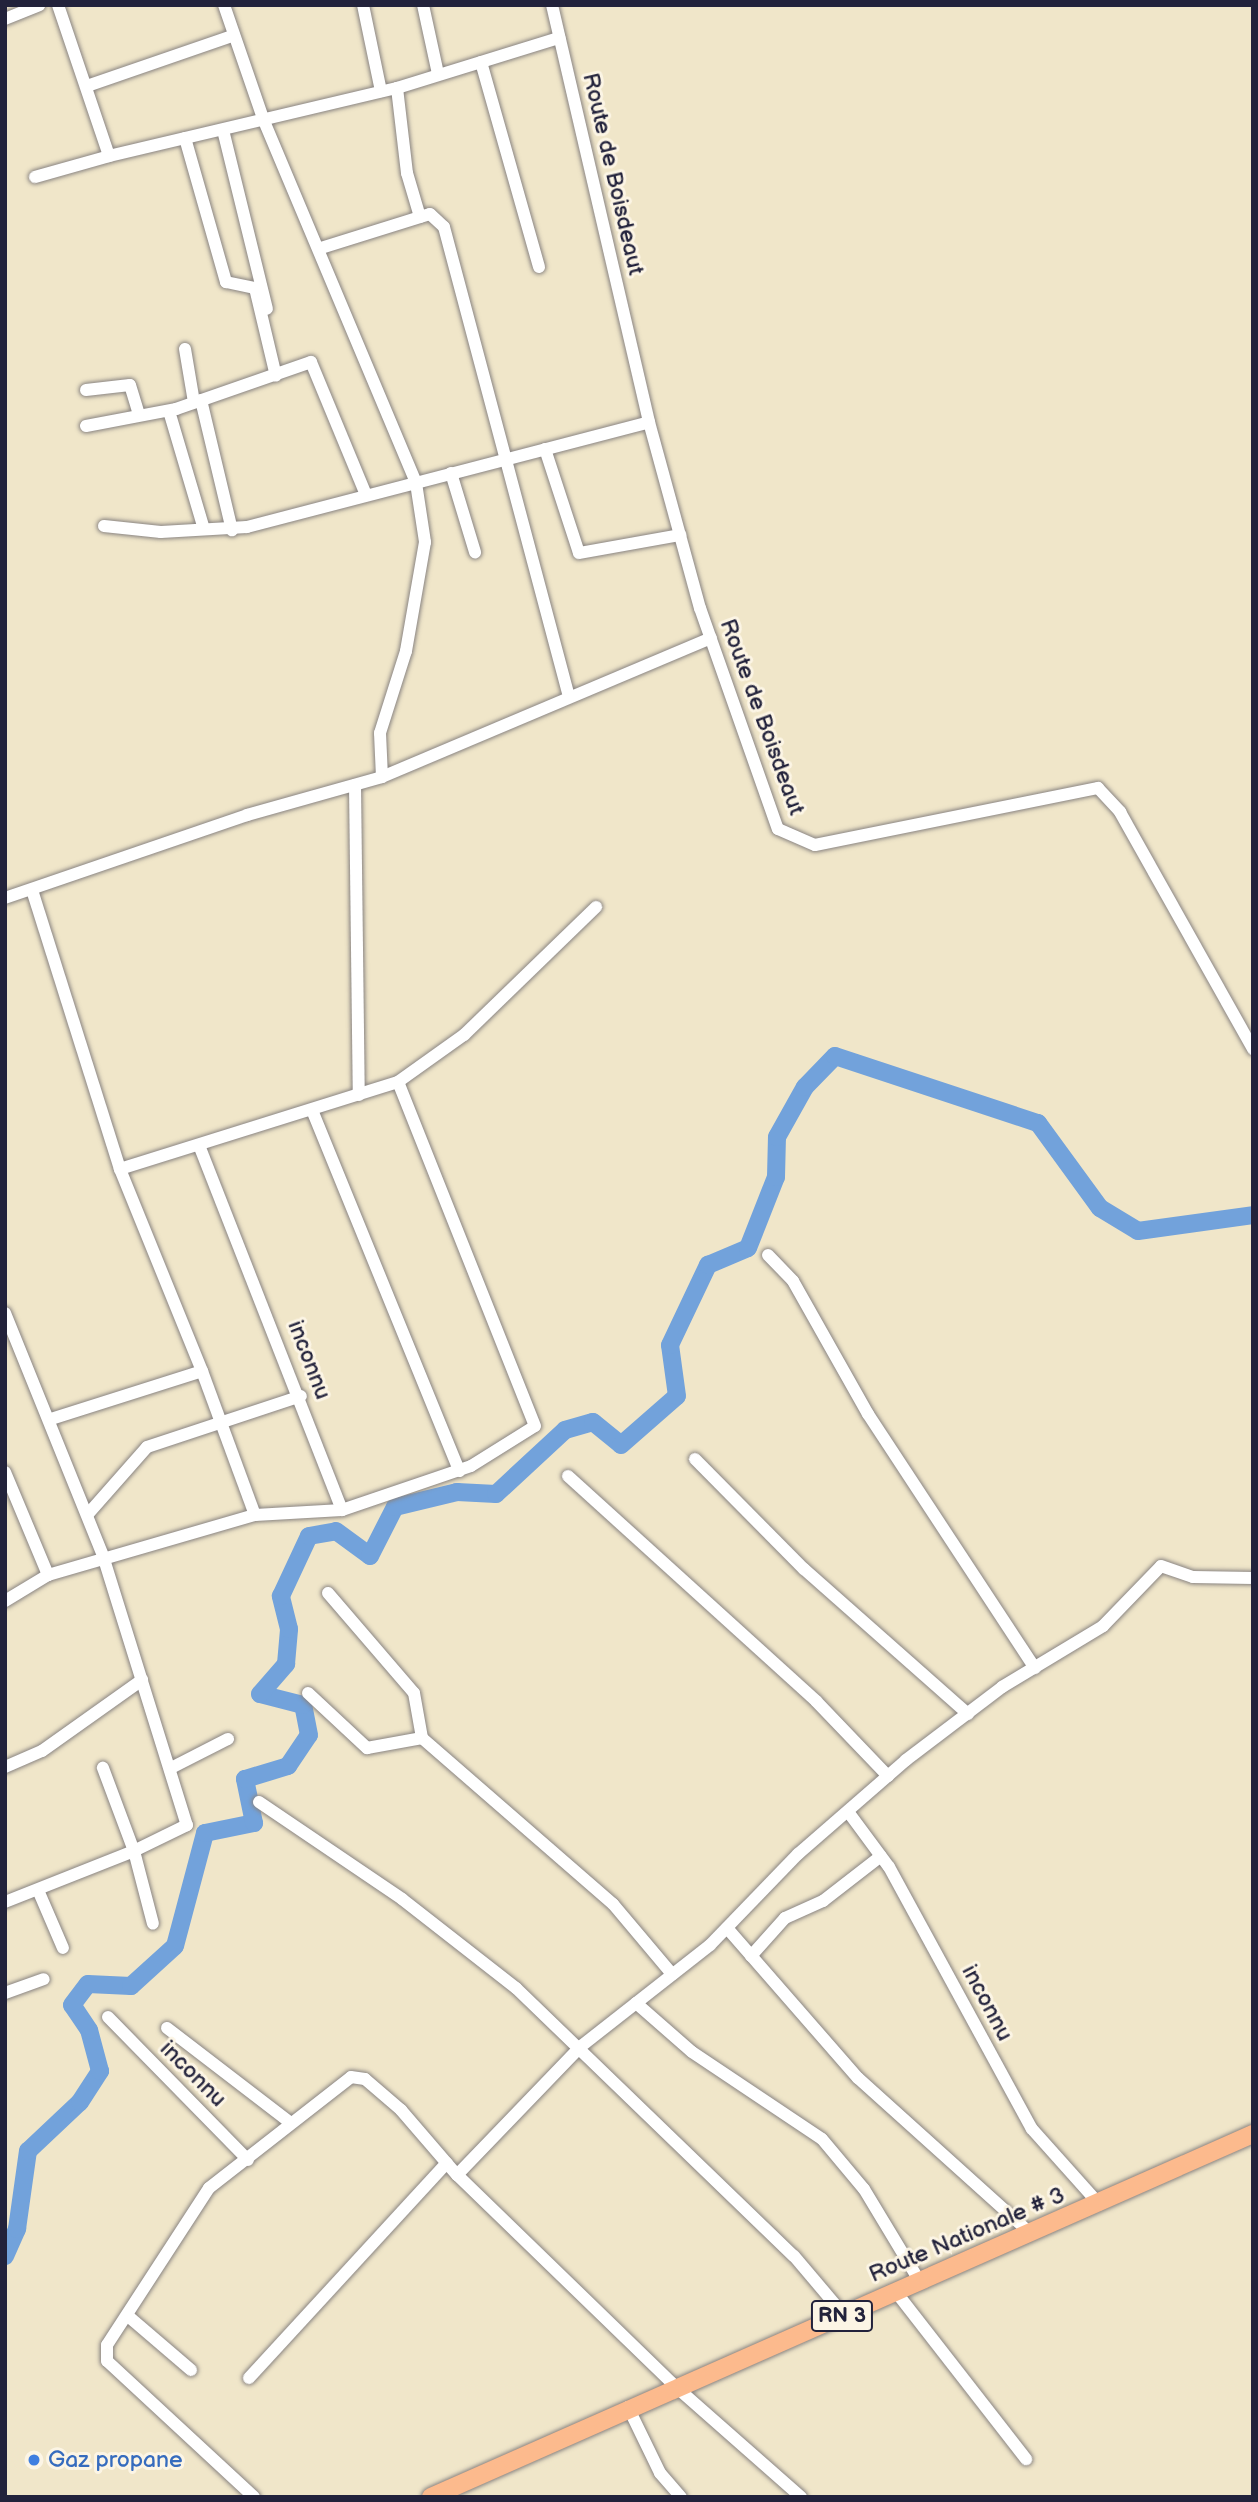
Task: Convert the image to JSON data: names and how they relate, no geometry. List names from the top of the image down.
{
  "streets": {
    "main road": ["Route Nationale # 3", "RN 3"],
    "street": ["Route de Boisdeaut", "inconnu"]
  },
  "crossings": [
    ["inconnu", "Route Nationale # 3"]
  ],
  "places": ["Gaz propane"]
}
